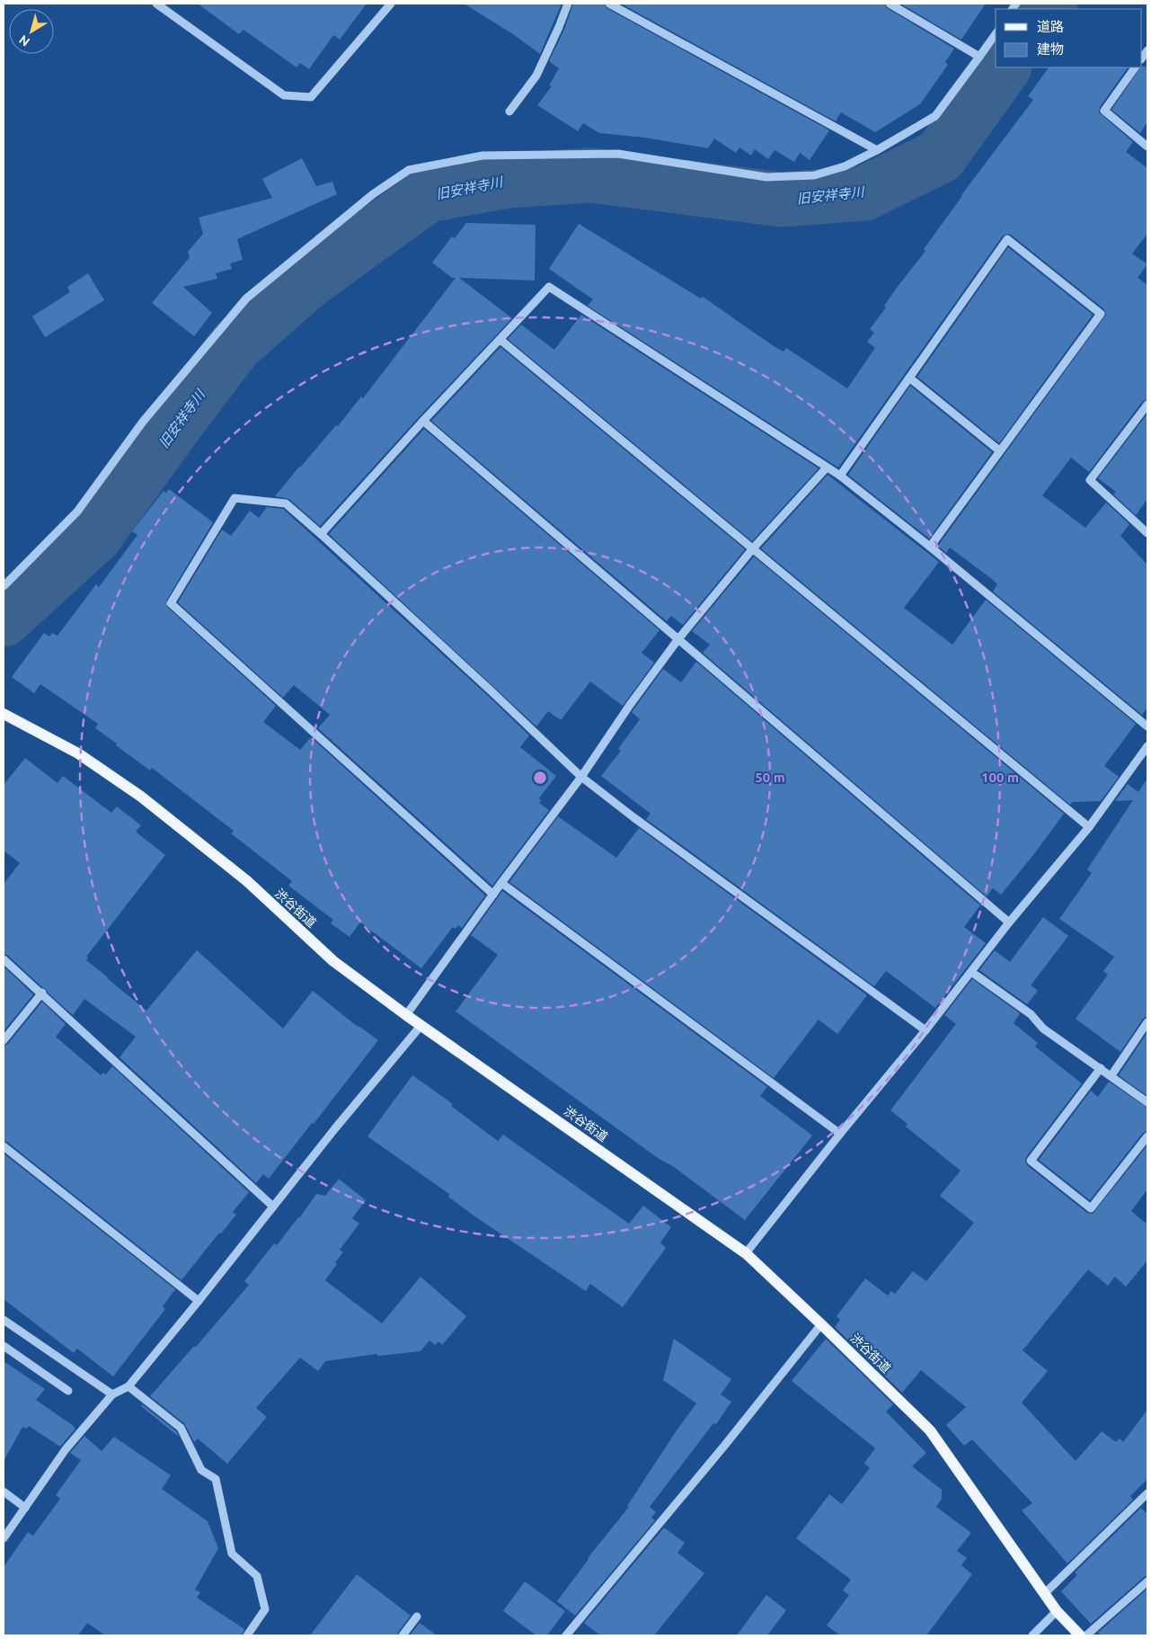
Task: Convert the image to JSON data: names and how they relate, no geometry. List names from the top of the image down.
{
  "streets": {
    "main road": ["渋谷街道"]
  },
  "water": ["旧安祥寺川"],
  "legend": ["道路", "建物"],
  "north": "bottom left",
  "rings": ["50 m", "100 m"]
}
